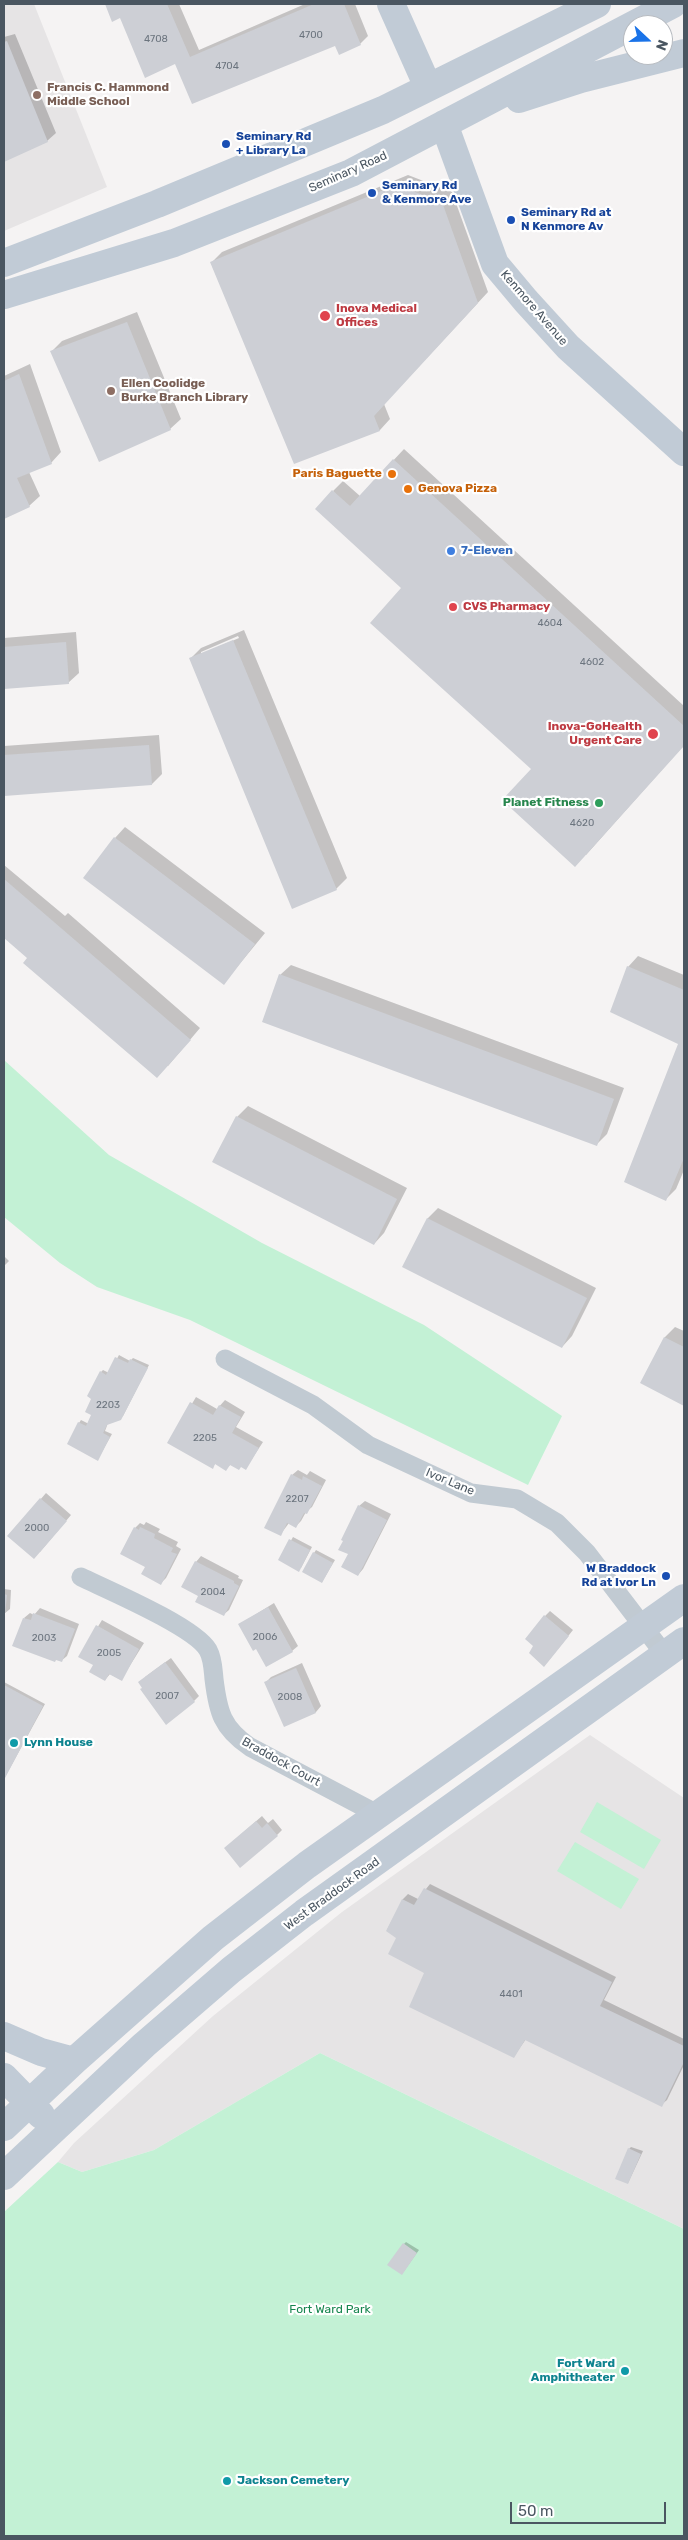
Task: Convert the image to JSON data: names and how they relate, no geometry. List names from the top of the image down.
{
  "streets": {
    "main road": ["Seminary Road", "Kenmore Avenue", "West Braddock Road"],
    "street": ["Ivor Lane", "Braddock Court"]
  },
  "crossings": [
    ["Seminary Road", "Kenmore Avenue"],
    ["Ivor Lane", "West Braddock Road"]
  ],
  "parks": ["Fort Ward Park"],
  "places": [
    "Francis C. Hammond Middle School",
    "Seminary Rd + Library La",
    "Seminary Rd & Kenmore Ave",
    "Seminary Rd at N Kenmore Av",
    "Inova Medical Offices",
    "Ellen Coolidge Burke Branch Library",
    "Paris Baguette",
    "Genova Pizza",
    "7-Eleven",
    "CVS Pharmacy",
    "Inova-GoHealth Urgent Care",
    "Planet Fitness",
    "W Braddock Rd at Ivor Ln",
    "Lynn House",
    "Fort Ward Amphitheater",
    "Jackson Cemetery"
  ],
  "house_numbers": [
    "4700",
    "4708",
    "4704",
    "4604",
    "4602",
    "4620",
    "2203",
    "2205",
    "2207",
    "2000",
    "2004",
    "2006",
    "2003",
    "2005",
    "2007",
    "2008",
    "4401"
  ],
  "scale_bar": "50 m",
  "north": "right"
}
